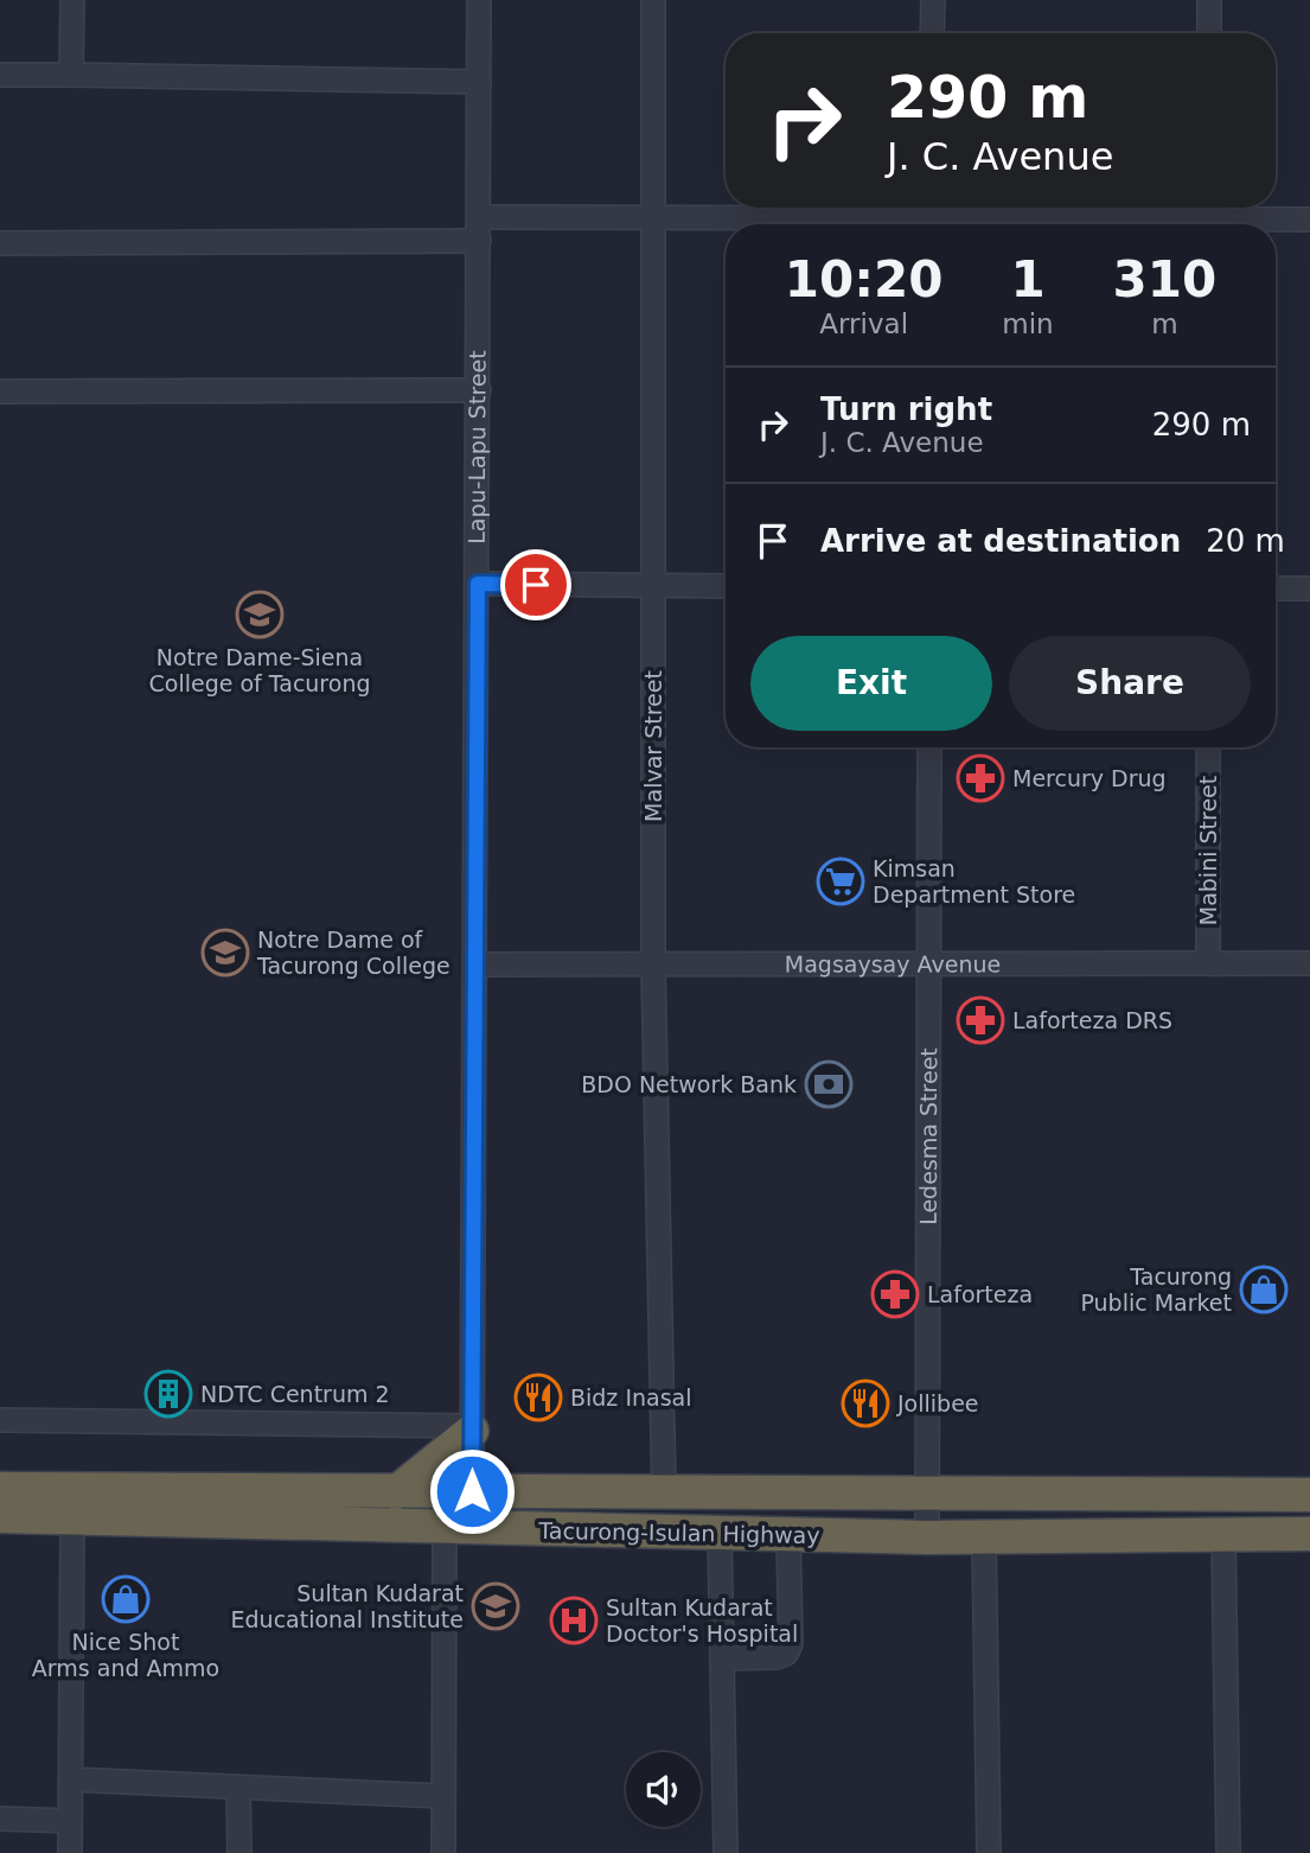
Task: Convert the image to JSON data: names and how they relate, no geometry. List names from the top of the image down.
{
  "streets": {
    "highway": ["Tacurong-Isulan Highway"],
    "street": [
      "Lapu-Lapu Street",
      "Malvar Street",
      "Mabini Street",
      "Magsaysay Avenue",
      "Ledesma Street"
    ]
  },
  "crossings": [
    ["Lapu-Lapu Street", "Magsaysay Avenue"],
    ["Lapu-Lapu Street", "Tacurong-Isulan Highway"],
    ["Malvar Street", "Magsaysay Avenue"],
    ["Malvar Street", "Tacurong-Isulan Highway"],
    ["Mabini Street", "Magsaysay Avenue"],
    ["Magsaysay Avenue", "Ledesma Street"],
    ["Ledesma Street", "Tacurong-Isulan Highway"]
  ],
  "places": {
    "school or university": ["Notre Dame-Siena College of Tacurong", "Notre Dame of Tacurong College", "Sultan Kudarat Educational Institute"],
    "pharmacy": ["Mercury Drug", "Laforteza DRS", "Laforteza"],
    "supermarket": ["Kimsan Department Store"],
    "bank": ["BDO Network Bank"],
    "shop": ["Tacurong Public Market", "Nice Shot Arms and Ammo"],
    "building": ["NDTC Centrum 2"],
    "restaurant": ["Bidz Inasal", "Jollibee"],
    "hospital": ["Sultan Kudarat Doctor's Hospital"]
  },
  "page": {
    "turn": ["290 m", "J. C. Avenue"],
    "eta": [
      "10:20",
      "Arrival",
      "1",
      "min",
      "310",
      "m"
    ],
    "list": [
      {
        "name": "Turn right",
        "note": "J. C. Avenue",
        "value": "290 m"
      },
      {
        "name": "Arrive at destination",
        "value": "20 m"
      }
    ],
    "buttons": ["Exit", "Share"]
  }
}
